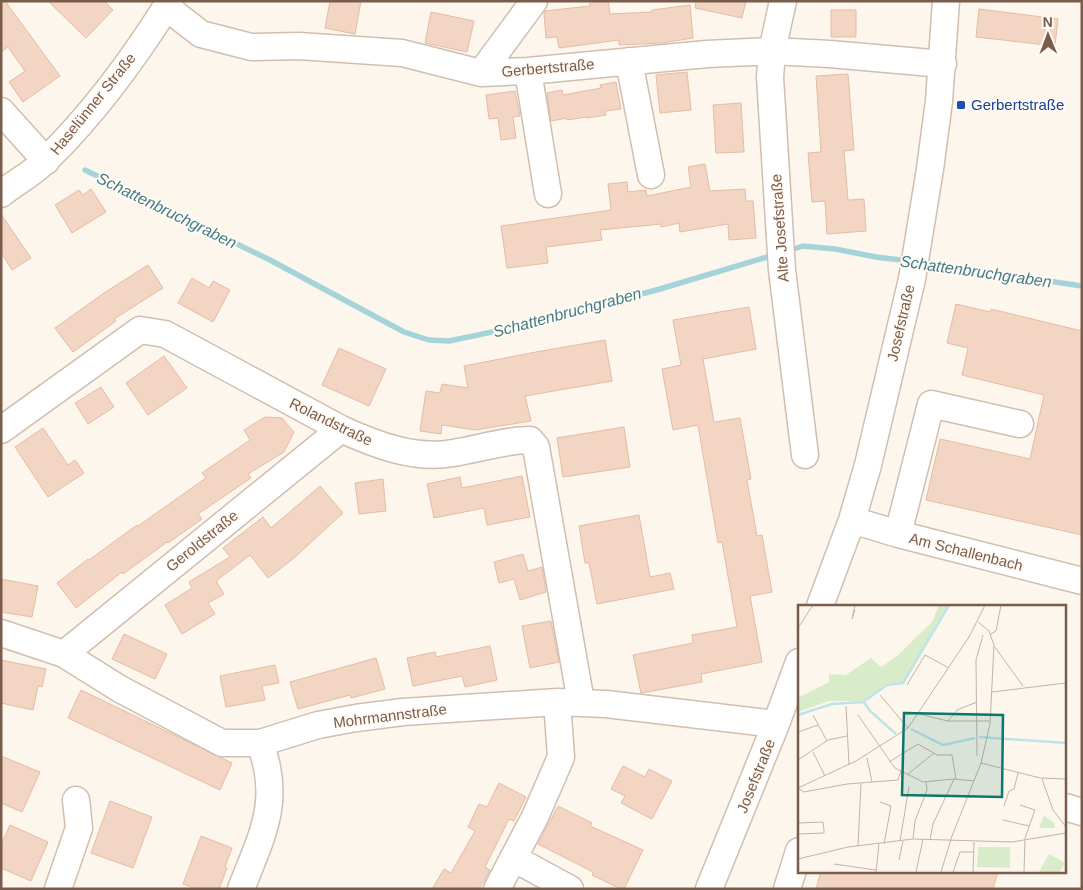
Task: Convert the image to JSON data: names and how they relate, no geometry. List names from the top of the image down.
{
  "streets": {
    "street": [
      "Gerbertstraße",
      "Haselünner Straße",
      "Alte Josefstraße",
      "Josefstraße",
      "Rolandstraße",
      "Geroldstraße",
      "Am Schallenbach",
      "Mohrmannstraße"
    ]
  },
  "crossings": [
    ["Gerbertstraße", "Haselünner Straße"],
    ["Gerbertstraße", "Alte Josefstraße"],
    ["Gerbertstraße", "Josefstraße"],
    ["Josefstraße", "Am Schallenbach"],
    ["Josefstraße", "Mohrmannstraße"],
    ["Rolandstraße", "Geroldstraße"],
    ["Rolandstraße", "Mohrmannstraße"],
    ["Geroldstraße", "Mohrmannstraße"]
  ],
  "water": ["Schattenbruchgraben"],
  "places": {
    "transit": ["Gerbertstraße"]
  },
  "north": "top"
}
